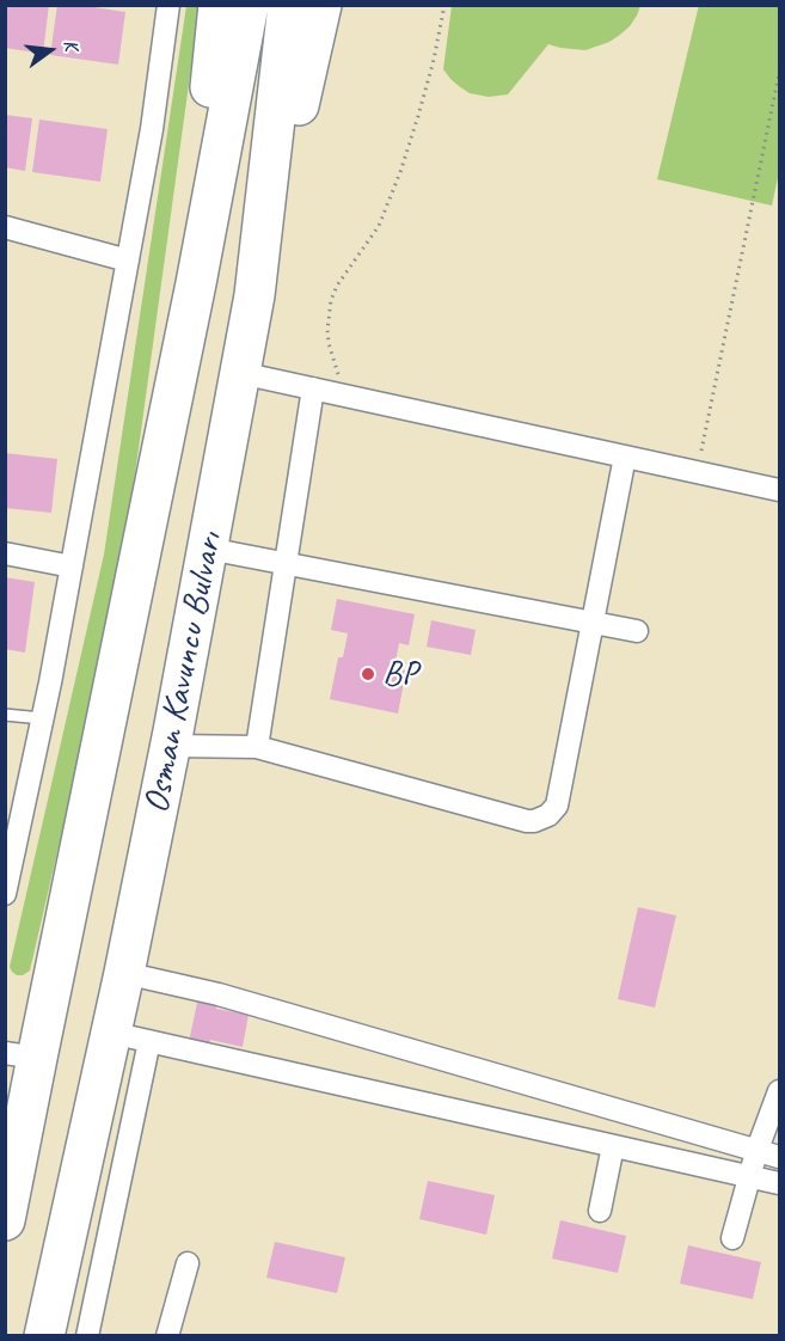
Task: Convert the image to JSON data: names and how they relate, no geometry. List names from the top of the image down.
{
  "streets": {
    "highway": ["Osman Kavuncu Bulvarı"]
  },
  "places": ["BP"],
  "north": "right"
}
